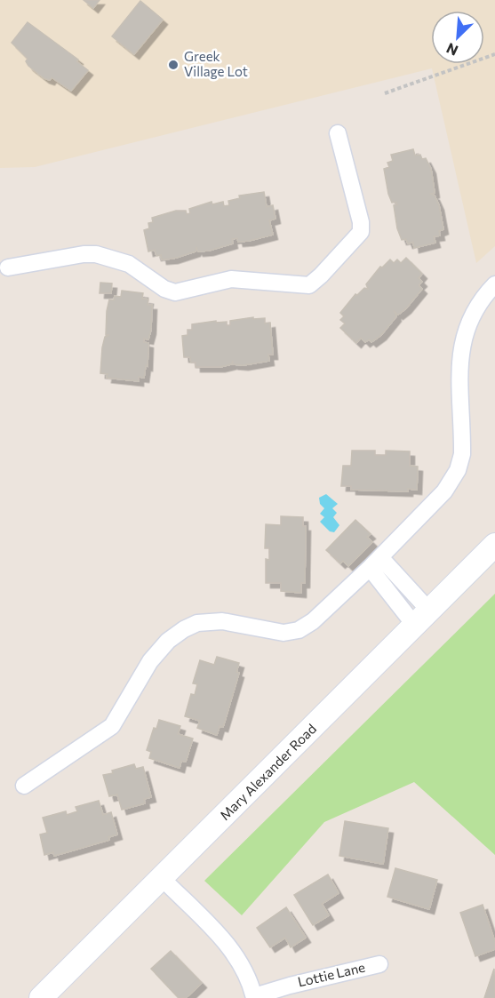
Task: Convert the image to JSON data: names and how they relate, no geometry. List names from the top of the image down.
{
  "streets": {
    "street": ["Mary Alexander Road", "Lottie Lane"]
  },
  "places": ["Greek Village Lot"],
  "north": "bottom left"
}
